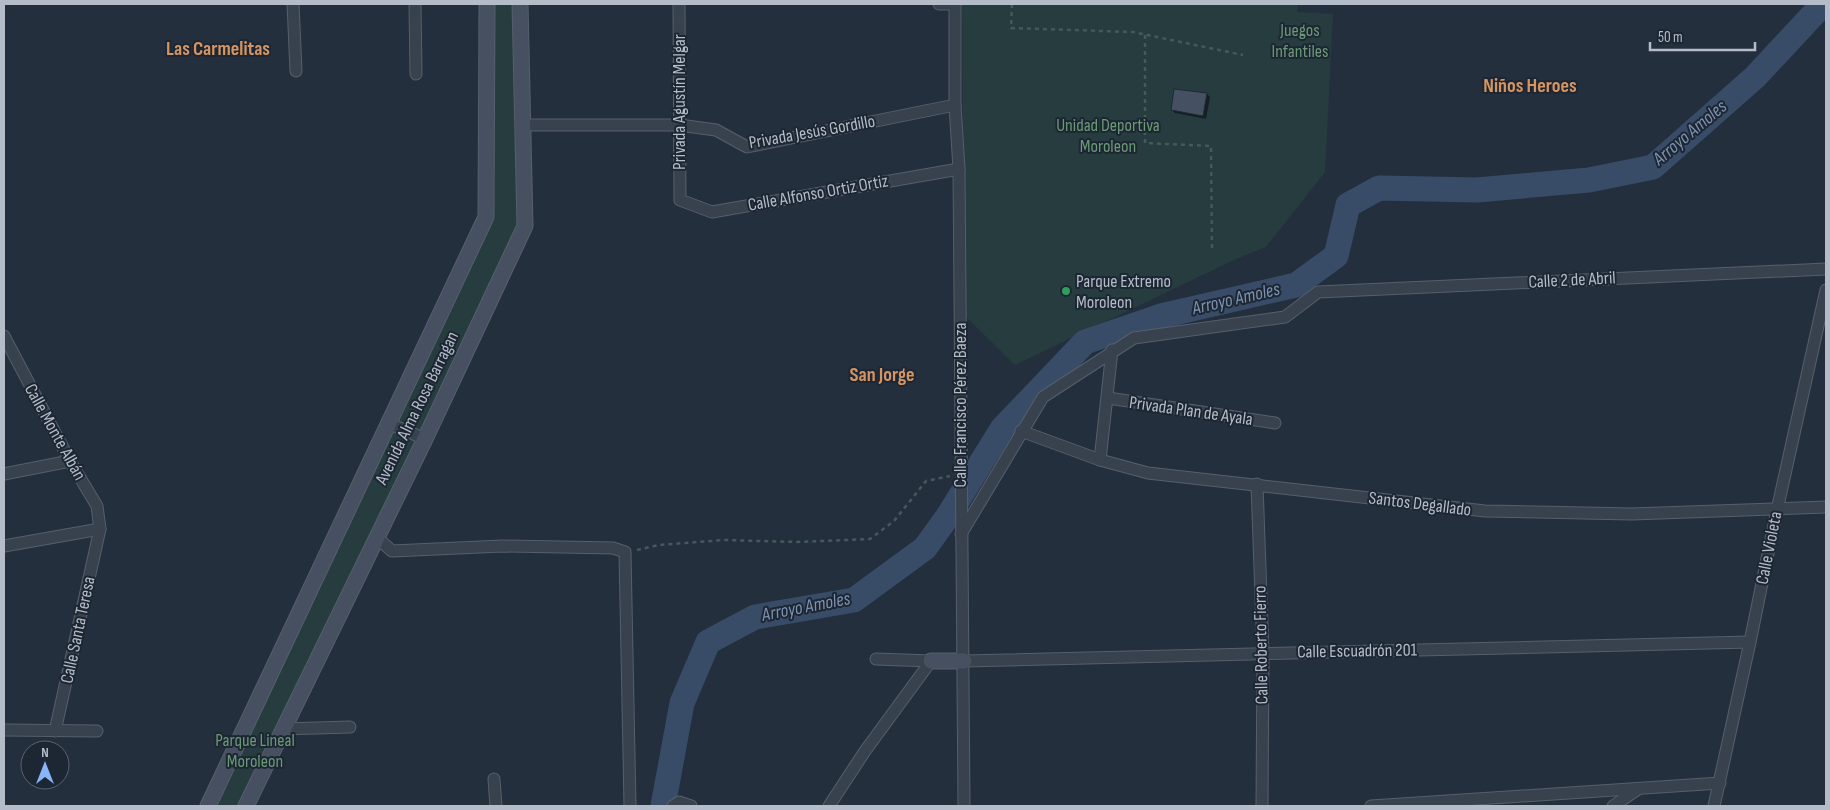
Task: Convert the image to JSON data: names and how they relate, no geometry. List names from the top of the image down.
{
  "streets": {
    "street": [
      "Privada Agustín Melgar",
      "Privada Jesús Gordillo",
      "Calle Alfonso Ortiz Ortiz",
      "Calle 2 de Abril",
      "Calle Francisco Pérez Baeza",
      "Avenida Alma Rosa Barragan",
      "Privada Plan de Ayala",
      "Calle Monte Albán",
      "Santos Degallado",
      "Calle Violeta",
      "Calle Santa Teresa",
      "Calle Roberto Fierro",
      "Calle Escuadrón 201"
    ]
  },
  "crossings": [
    ["Privada Agustín Melgar", "Privada Jesús Gordillo"],
    ["Privada Agustín Melgar", "Calle Alfonso Ortiz Ortiz"],
    ["Privada Jesús Gordillo", "Calle Francisco Pérez Baeza"],
    ["Privada Jesús Gordillo", "Avenida Alma Rosa Barragan"],
    ["Calle Alfonso Ortiz Ortiz", "Calle Francisco Pérez Baeza"],
    ["Calle Francisco Pérez Baeza", "Calle Escuadrón 201"],
    ["Calle Monte Albán", "Calle Santa Teresa"],
    ["Santos Degallado", "Calle Violeta"],
    ["Santos Degallado", "Calle Roberto Fierro"],
    ["Calle Violeta", "Calle Escuadrón 201"],
    ["Calle Roberto Fierro", "Calle Escuadrón 201"]
  ],
  "districts": ["Las Carmelitas", "Niños Heroes", "San Jorge"],
  "water": ["Arroyo Amoles"],
  "parks": ["Juegos Infantiles", "Unidad Deportiva Moroleon", "Parque Lineal Moroleon"],
  "places": ["Parque Extremo Moroleon"],
  "scale_bar": "50 m",
  "north": "top"
}
